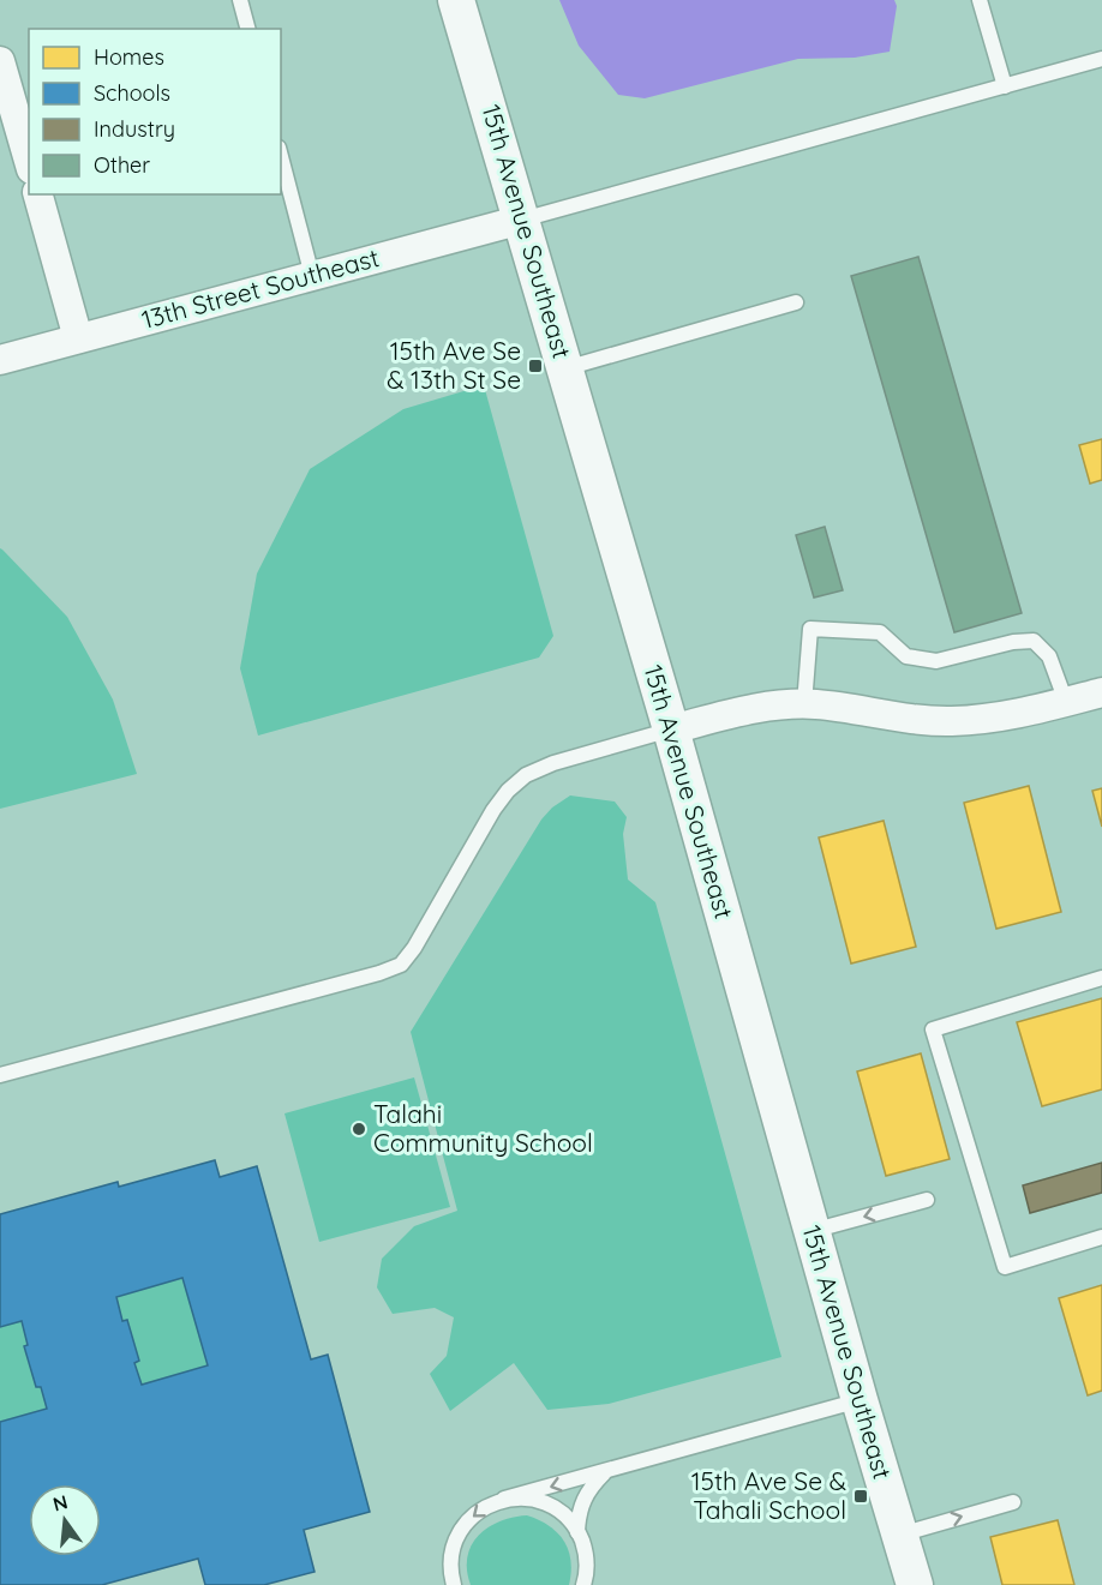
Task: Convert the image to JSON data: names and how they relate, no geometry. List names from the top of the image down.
{
  "streets": {
    "street": ["15th Avenue Southeast", "13th Street Southeast"]
  },
  "crossings": [
    ["15th Avenue Southeast", "13th Street Southeast"]
  ],
  "places": {
    "transit": ["15th Ave Se & 13th St Se", "15th Ave Se & Tahali School"],
    "other": ["Talahi Community School"]
  },
  "legend": [
    "Homes",
    "Schools",
    "Industry",
    "Other"
  ],
  "north": "top"
}
